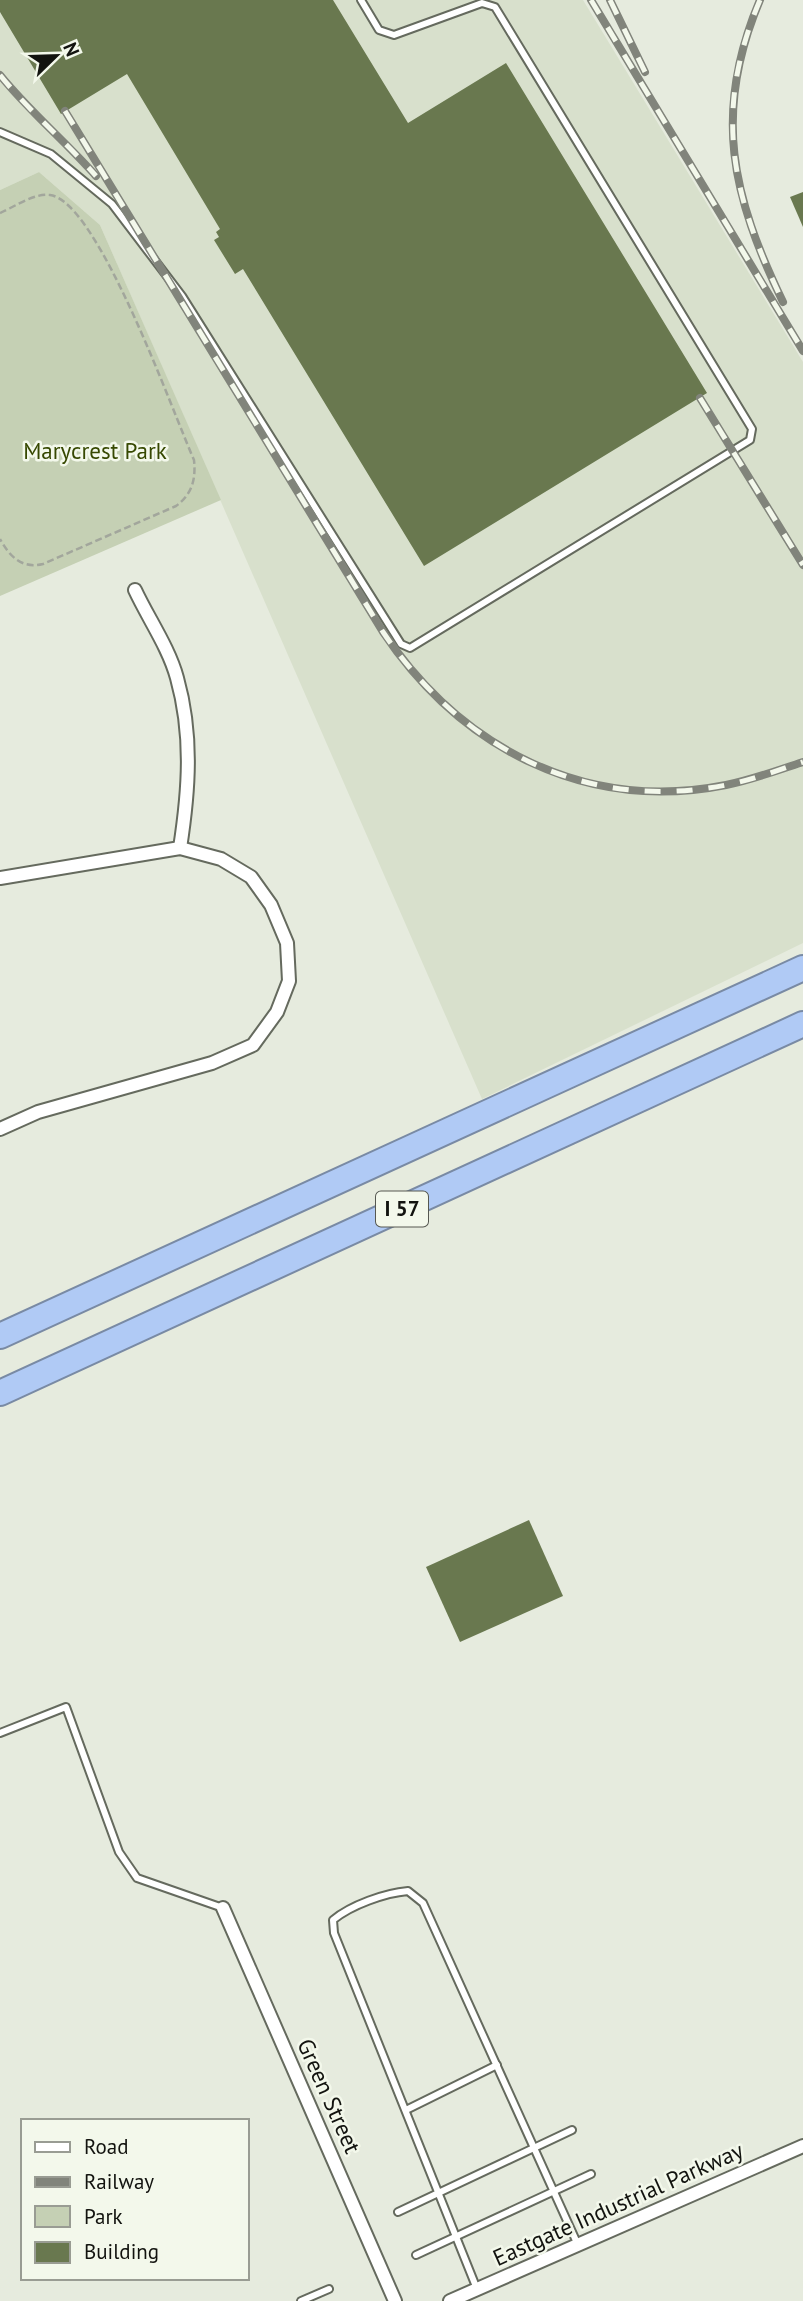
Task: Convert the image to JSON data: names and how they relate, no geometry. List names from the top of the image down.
{
  "streets": {
    "highway": ["I 57"],
    "street": ["Green Street", "Eastgate Industrial Parkway"]
  },
  "parks": ["Marycrest Park"],
  "legend": [
    "Road",
    "Railway",
    "Park",
    "Building"
  ],
  "north": "top right"
}
